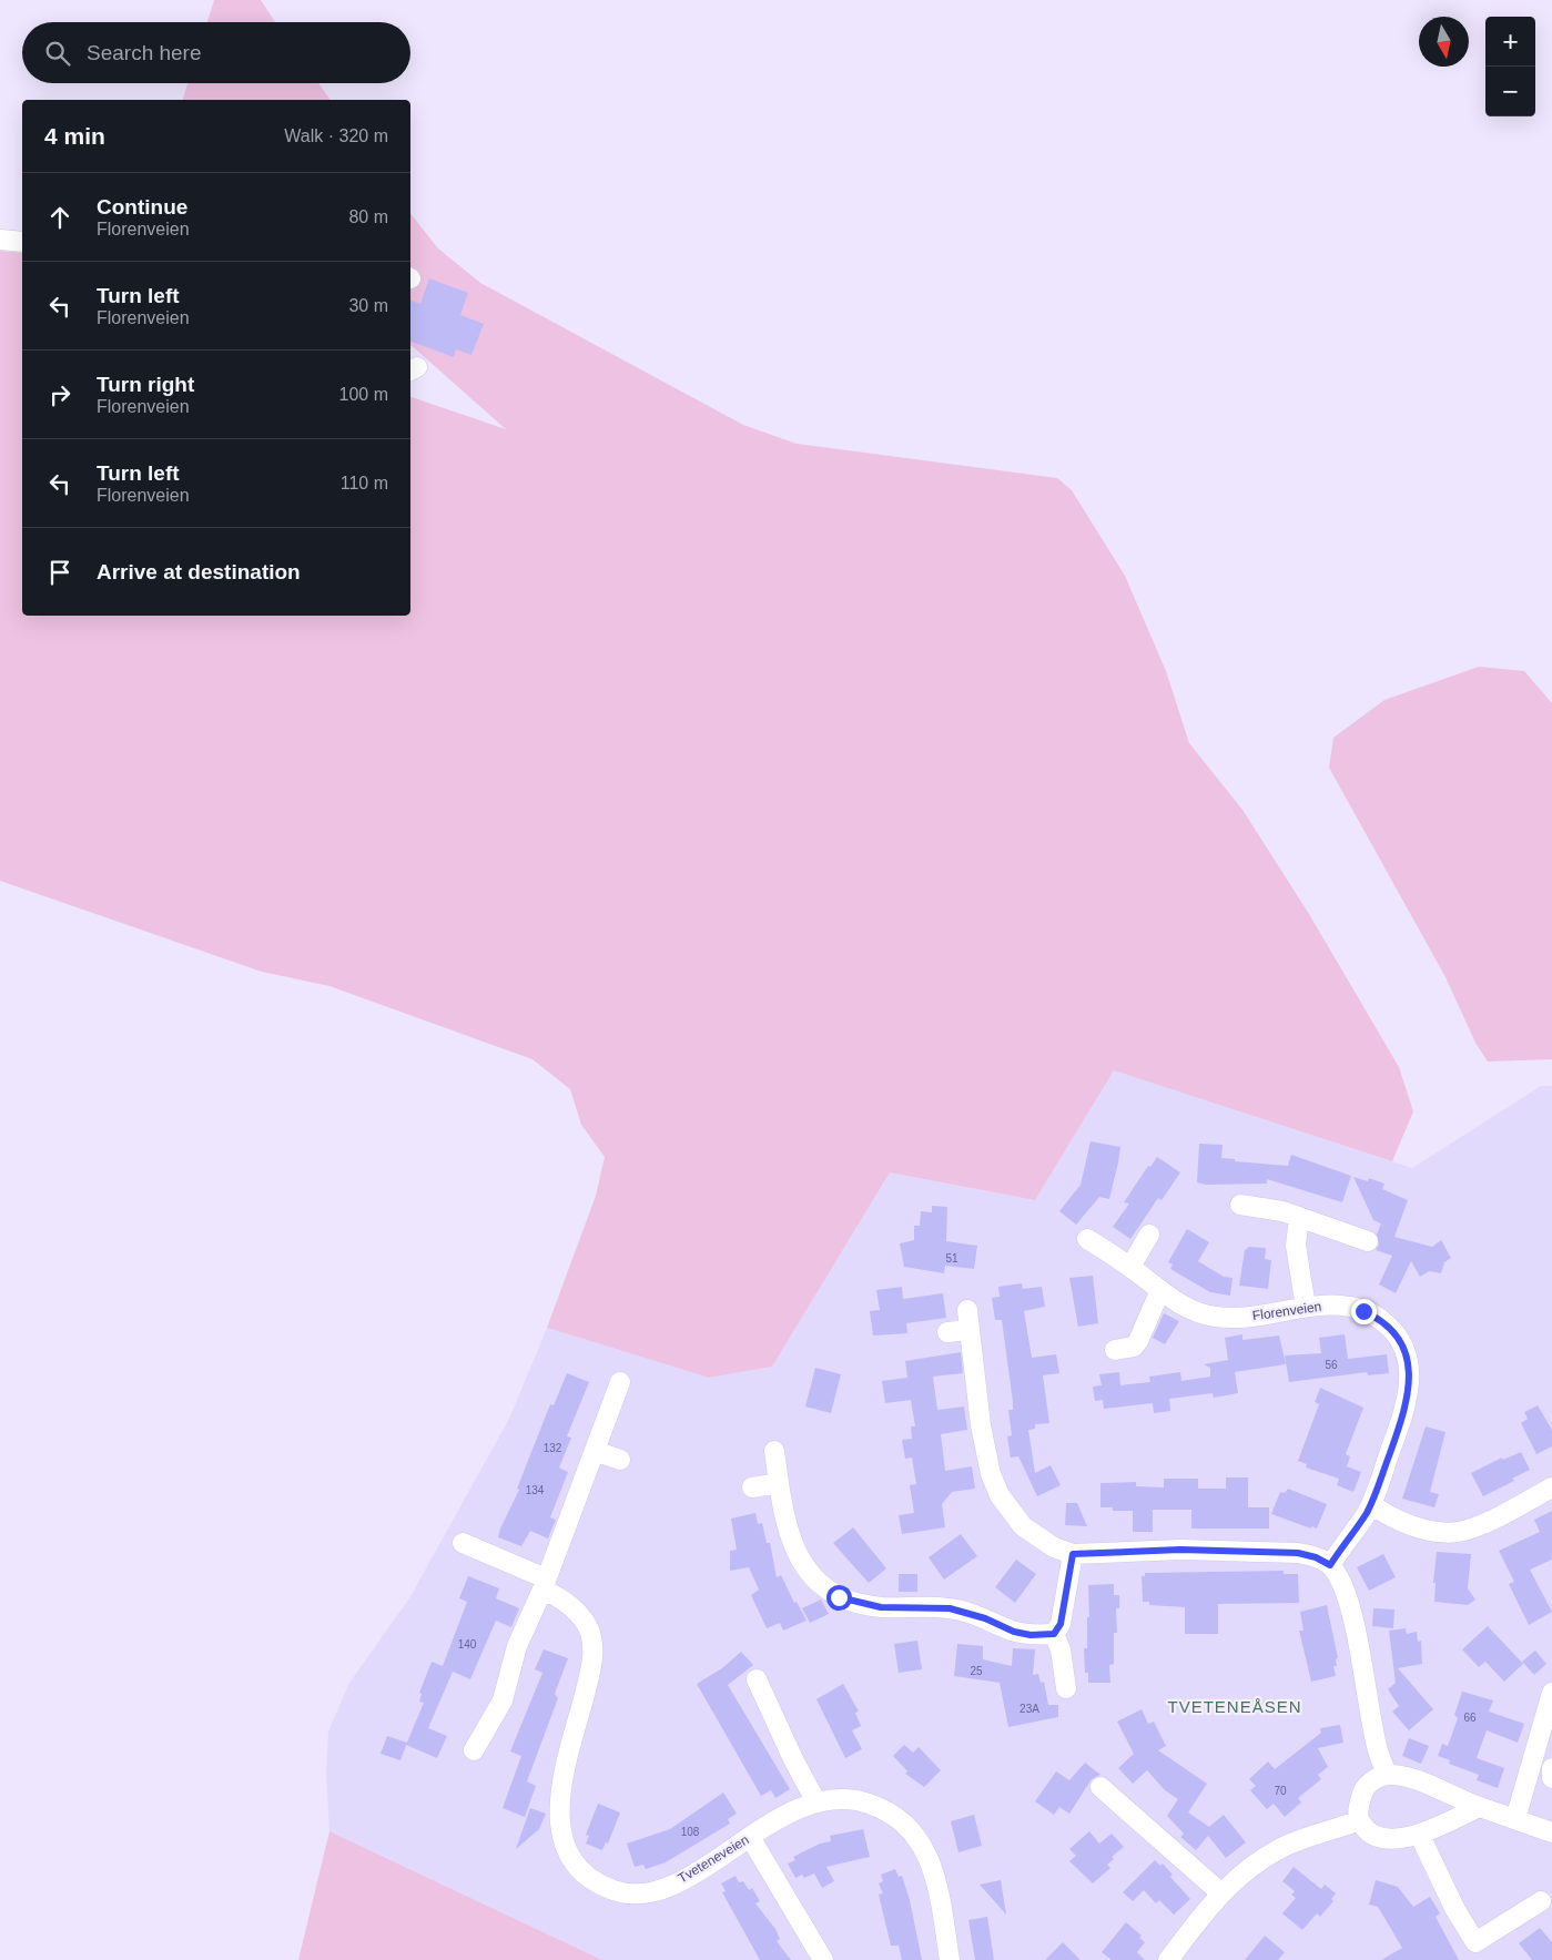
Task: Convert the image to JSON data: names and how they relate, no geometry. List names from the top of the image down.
{
  "streets": {
    "street": ["Florenveien", "Tveteneveien"]
  },
  "districts": ["TVETENEÅSEN"],
  "house_numbers": [
    "51",
    "56",
    "132",
    "134",
    "140",
    "25",
    "23A",
    "66",
    "70",
    "108"
  ],
  "north": "bottom",
  "page": {
    "map_buttons": ["+", "−"],
    "search": "Search here",
    "heading": ["4 min", "Walk · 320 m"],
    "list": [
      ["Continue", "Florenveien", "80 m"],
      ["Turn left", "Florenveien", "30 m"],
      ["Turn right", "Florenveien", "100 m"],
      ["Turn left", "Florenveien", "110 m"],
      "Arrive at destination"
    ]
  }
}
